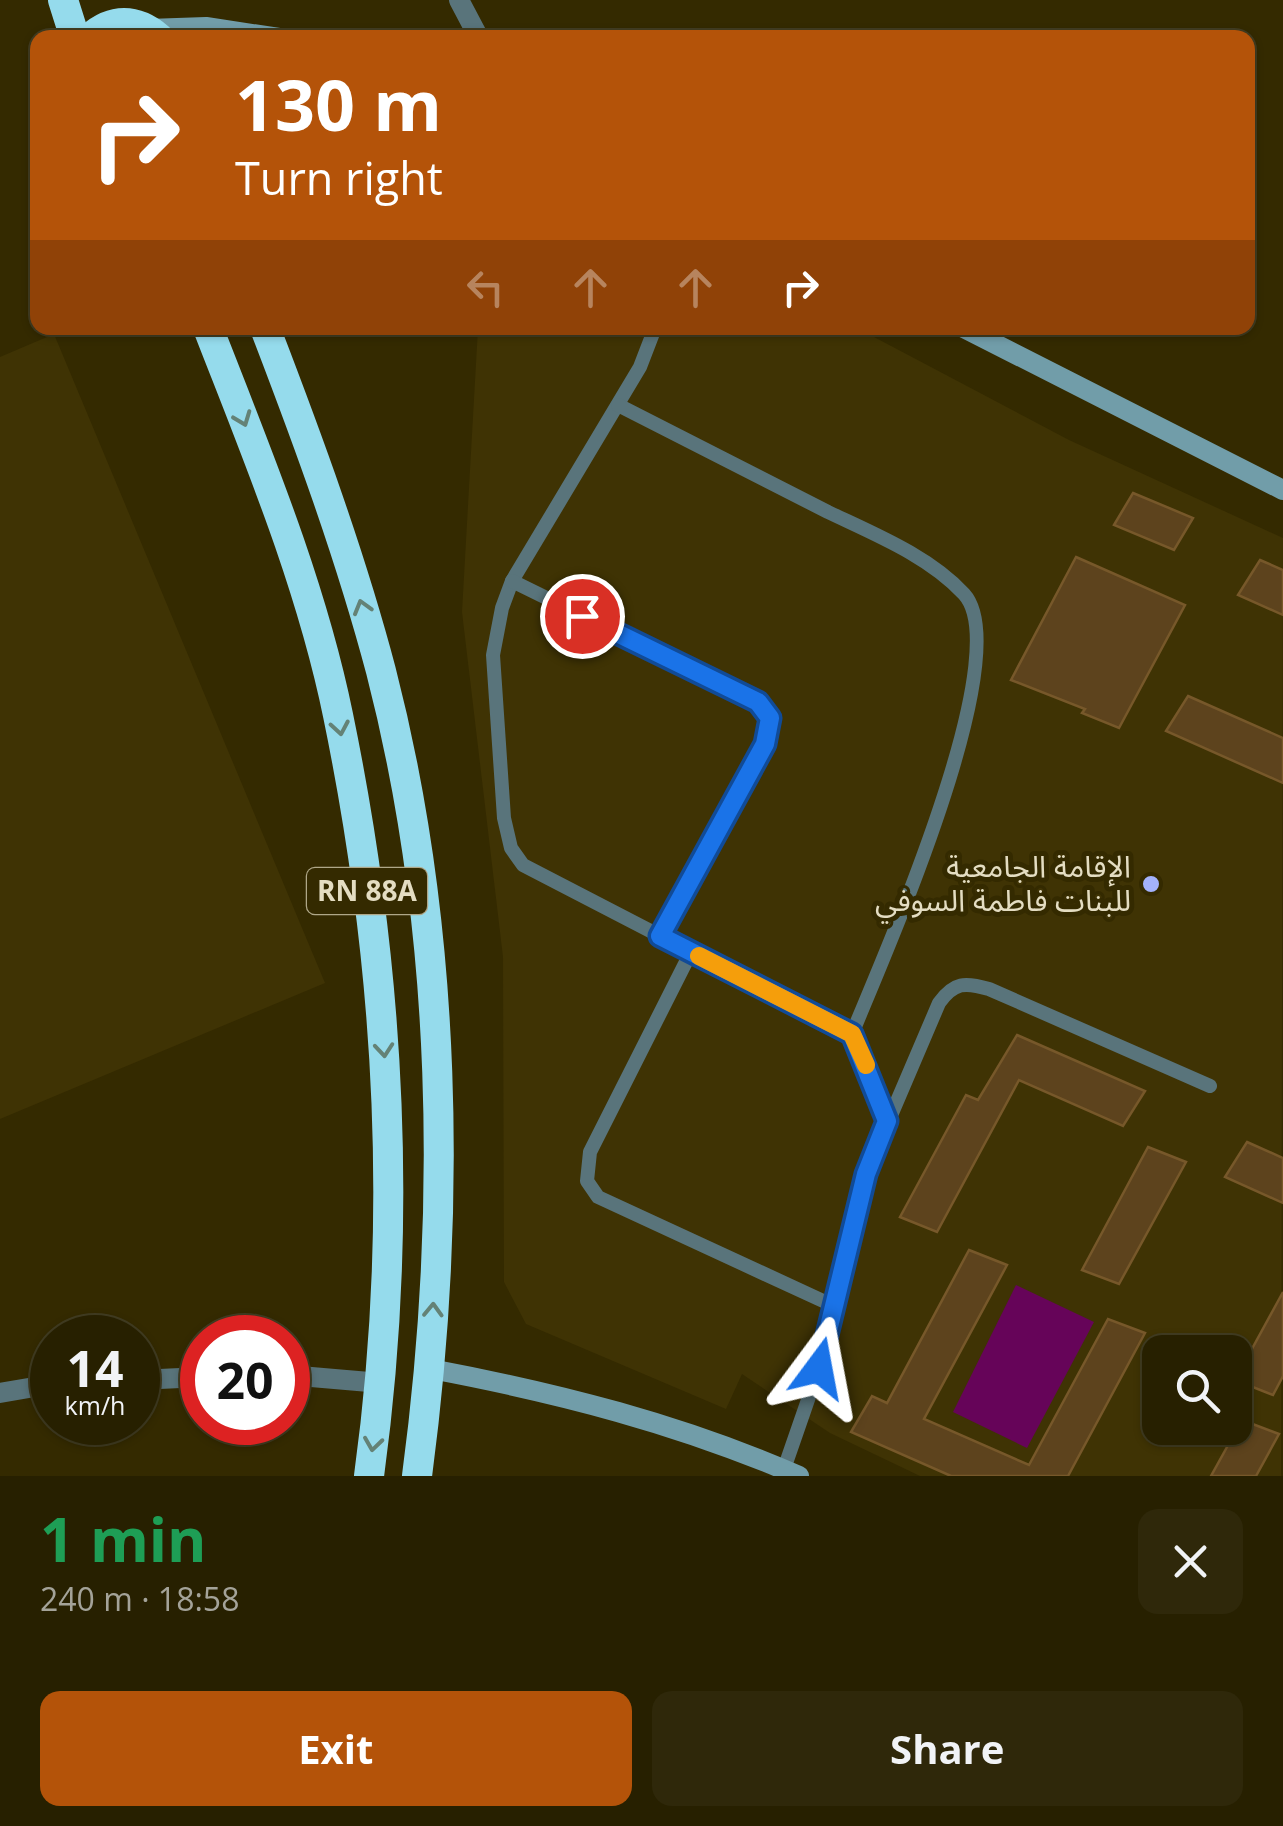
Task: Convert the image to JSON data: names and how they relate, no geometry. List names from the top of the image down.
{
  "streets": {
    "highway": ["RN 88A"]
  },
  "places": ["الإقامة الجامعية للبنات فاطمة السوفي"],
  "page": {
    "turn": ["130 m", "Turn right"],
    "speed": "14 km/h",
    "limit": "20",
    "heading": ["1 min", "240 m · 18:58"],
    "buttons": ["Exit", "Share"]
  }
}
